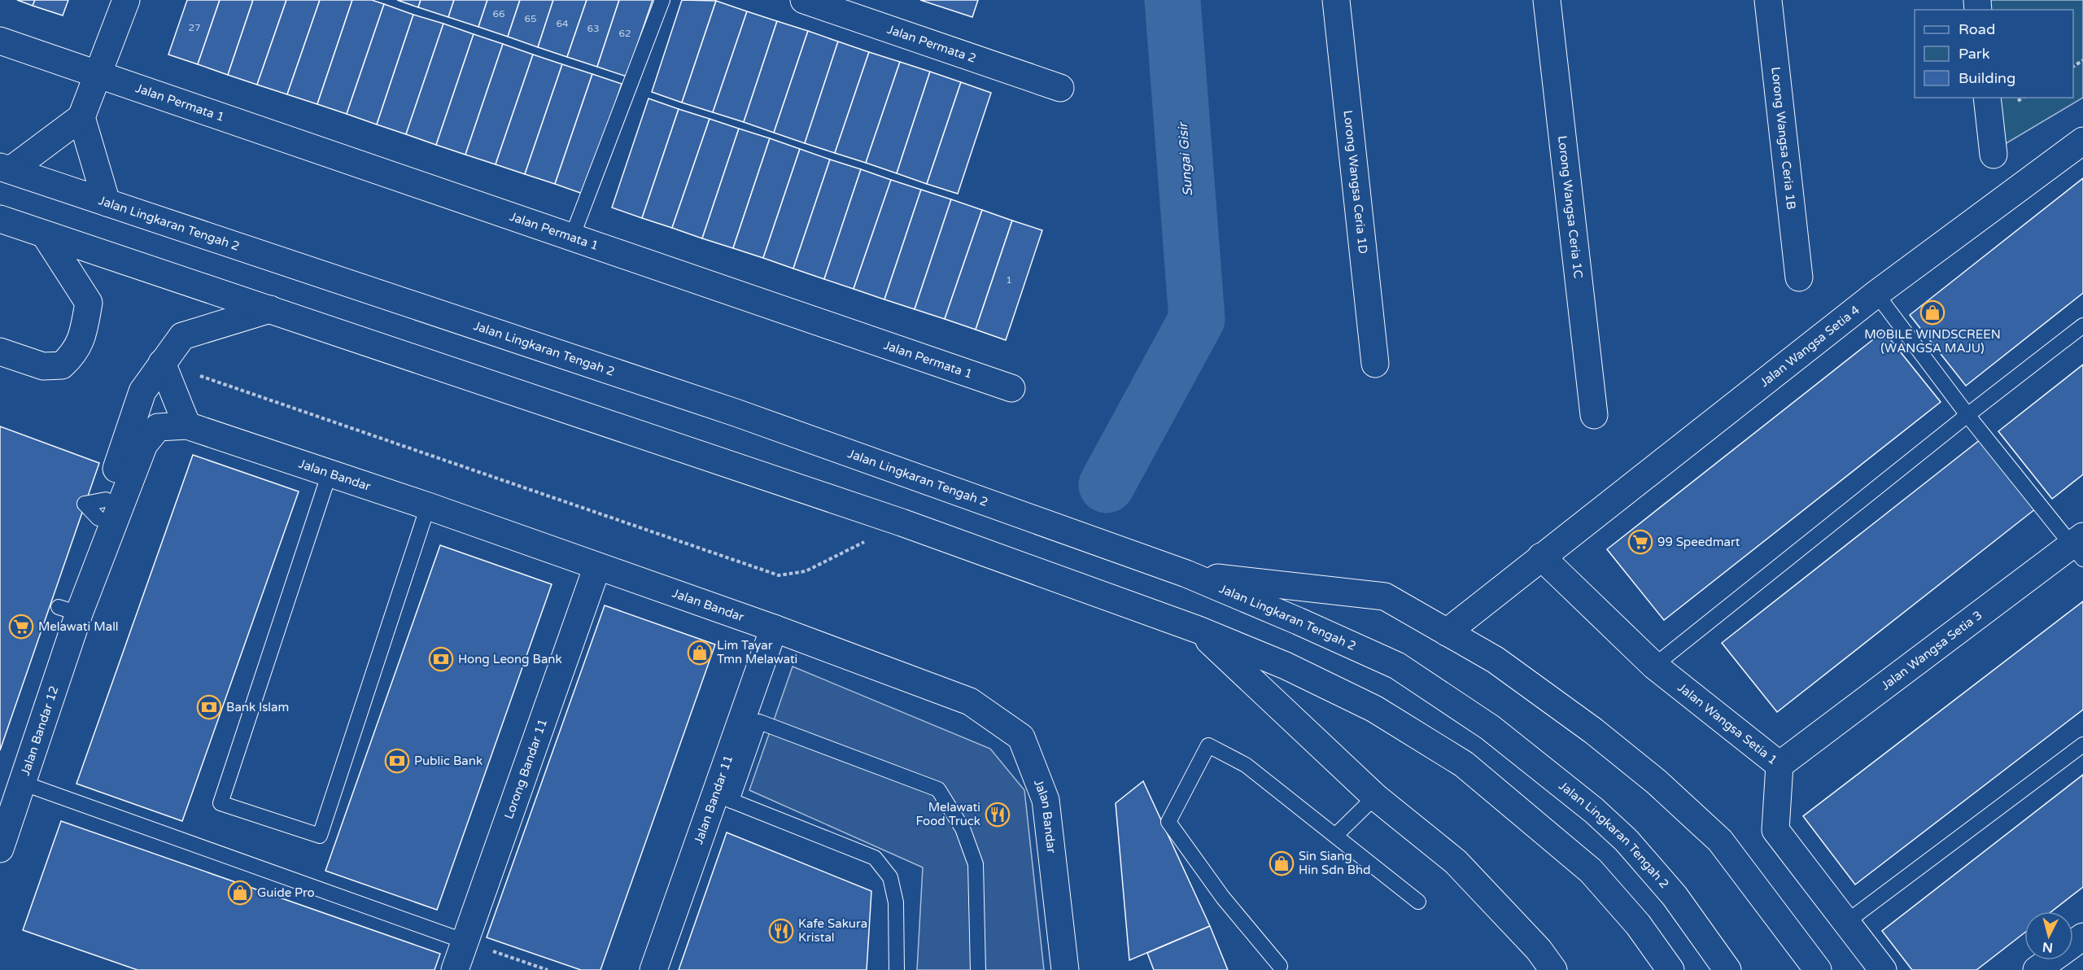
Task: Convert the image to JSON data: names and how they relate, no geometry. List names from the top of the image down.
{
  "streets": {
    "main road": [
      "Jalan Permata 2",
      "Jalan Permata 1",
      "Lorong Wangsa Ceria 1B",
      "Lorong Wangsa Ceria 1D",
      "Lorong Wangsa Ceria 1C",
      "Jalan Lingkaran Tengah 2",
      "Jalan Wangsa Setia 4",
      "Jalan Bandar",
      "Jalan Wangsa Setia 3",
      "Jalan Wangsa Setia 1",
      "Jalan Bandar 12",
      "Lorong Bandar 11",
      "Jalan Bandar 11"
    ]
  },
  "crossings": [
    ["Jalan Wangsa Setia 4", "Jalan Wangsa Setia 1"],
    ["Jalan Bandar", "Jalan Bandar 12"],
    ["Jalan Bandar", "Lorong Bandar 11"],
    ["Jalan Bandar", "Jalan Bandar 11"],
    ["Jalan Wangsa Setia 3", "Jalan Wangsa Setia 1"]
  ],
  "water": ["Sungai Gisir"],
  "places": {
    "shop": [
      "MOBILE WINDSCREEN (WANGSA MAJU)",
      "Lim Tayar Tmn Melawati",
      "Sin Siang Hin Sdn Bhd",
      "Guide Pro"
    ],
    "supermarket": ["99 Speedmart", "Melawati Mall"],
    "bank": ["Hong Leong Bank", "Bank Islam", "Public Bank"],
    "restaurant": ["Melawati Food Truck", "Kafe Sakura Kristal"]
  },
  "house_numbers": [
    "66",
    "65",
    "64",
    "27",
    "63",
    "62",
    "1"
  ],
  "legend": ["Road", "Park", "Building"],
  "north": "bottom"
}
